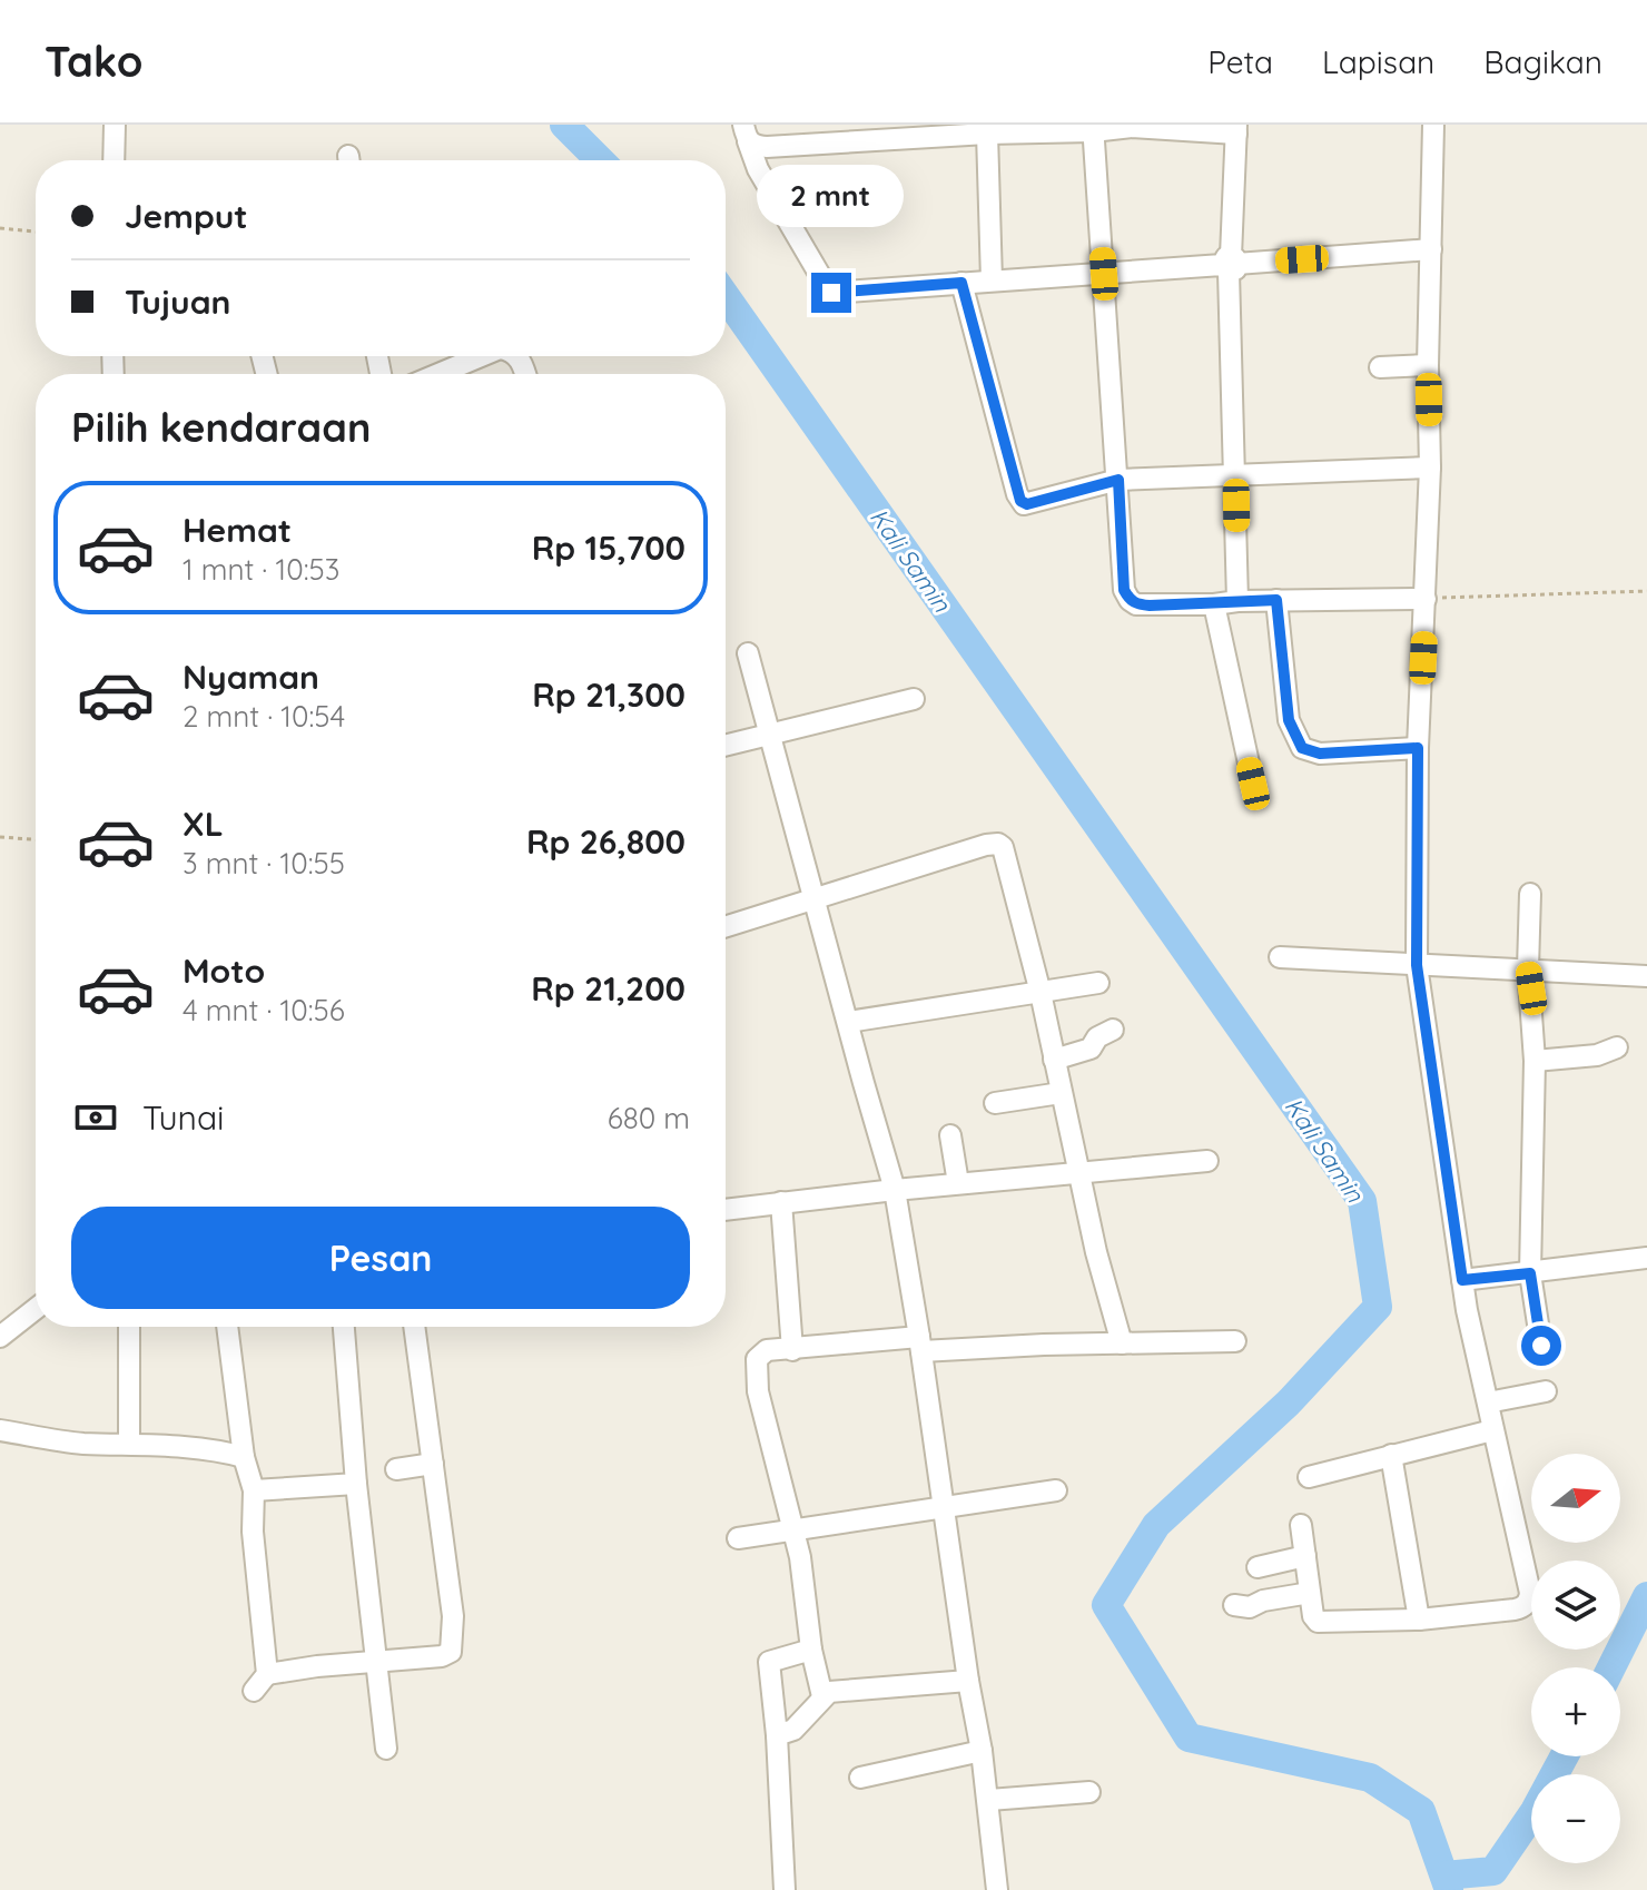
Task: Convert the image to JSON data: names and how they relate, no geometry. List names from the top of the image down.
{
  "water": ["Kali Samin"],
  "north": "right",
  "page": {
    "header": "Tako",
    "nav": ["Peta", "Lapisan", "Bagikan"],
    "banner": ["Jemput", "Tujuan"],
    "bubble": "2 mnt",
    "heading": "Pilih kendaraan",
    "list": [
      {
        "name": "Hemat",
        "note": "1 mnt · 10:53",
        "value": "Rp 15,700"
      },
      {
        "name": "Nyaman",
        "note": "2 mnt · 10:54",
        "value": "Rp 21,300"
      },
      {
        "name": "XL",
        "note": "3 mnt · 10:55",
        "value": "Rp 26,800"
      },
      {
        "name": "Moto",
        "note": "4 mnt · 10:56",
        "value": "Rp 21,200"
      }
    ],
    "pay": ["Tunai", "680 m"],
    "buttons": "Pesan",
    "map_buttons": ["+", "−"]
  }
}
